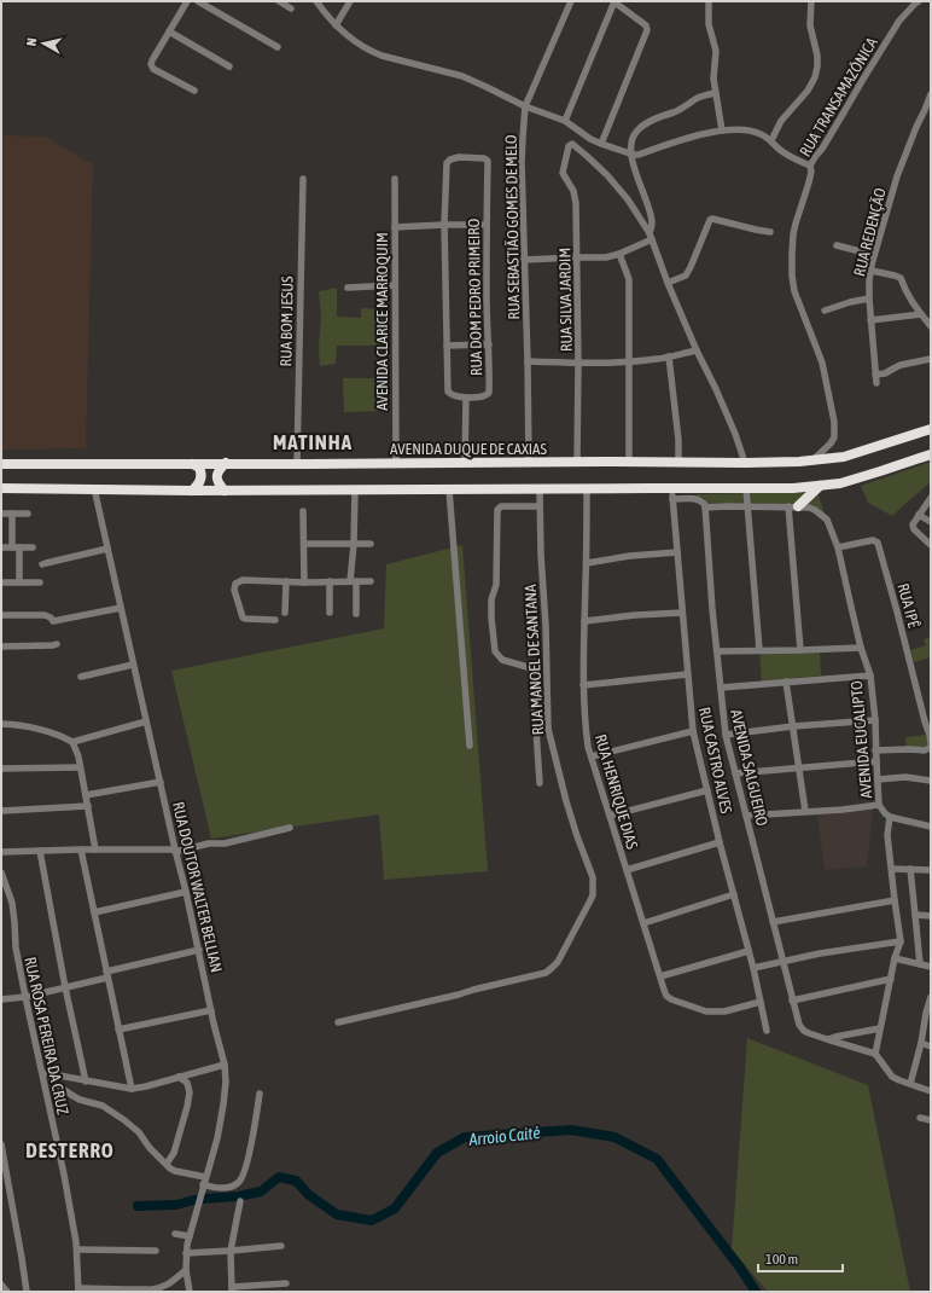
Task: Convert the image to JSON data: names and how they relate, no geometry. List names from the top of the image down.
{
  "streets": {
    "highway": ["AVENIDA DUQUE DE CAXIAS"],
    "street": [
      "RUA TRANSAMAZÔNICA",
      "RUA SEBASTIÃO GOMES DE MELO",
      "RUA REDENÇÃO",
      "RUA DOM PEDRO PRIMEIRO",
      "RUA SILVA JARDIM",
      "RUA BOM JESUS",
      "AVENIDA CLARICE MARROQUIM",
      "RUA IPÊ",
      "RUA MANOEL DE SANTANA",
      "AVENIDA EUCALIPTO",
      "RUA CASTRO ALVES",
      "AVENIDA SALGUEIRO",
      "RUA HENRIQUE DIAS",
      "RUA DOUTOR WALTER BELLIAN",
      "RUA ROSA PEREIRA DA CRUZ"
    ]
  },
  "crossings": [
    ["RUA TRANSAMAZÔNICA", "AVENIDA DUQUE DE CAXIAS"],
    ["RUA SEBASTIÃO GOMES DE MELO", "AVENIDA DUQUE DE CAXIAS"],
    ["RUA SILVA JARDIM", "AVENIDA DUQUE DE CAXIAS"],
    ["RUA BOM JESUS", "AVENIDA DUQUE DE CAXIAS"],
    ["AVENIDA CLARICE MARROQUIM", "AVENIDA DUQUE DE CAXIAS"],
    ["RUA IPÊ", "AVENIDA EUCALIPTO"],
    ["AVENIDA EUCALIPTO", "AVENIDA SALGUEIRO"],
    ["RUA CASTRO ALVES", "RUA HENRIQUE DIAS"]
  ],
  "districts": ["MATINHA", "DESTERRO"],
  "water": ["Arroio Caité"],
  "scale_bar": "100 m",
  "north": "left"
}
